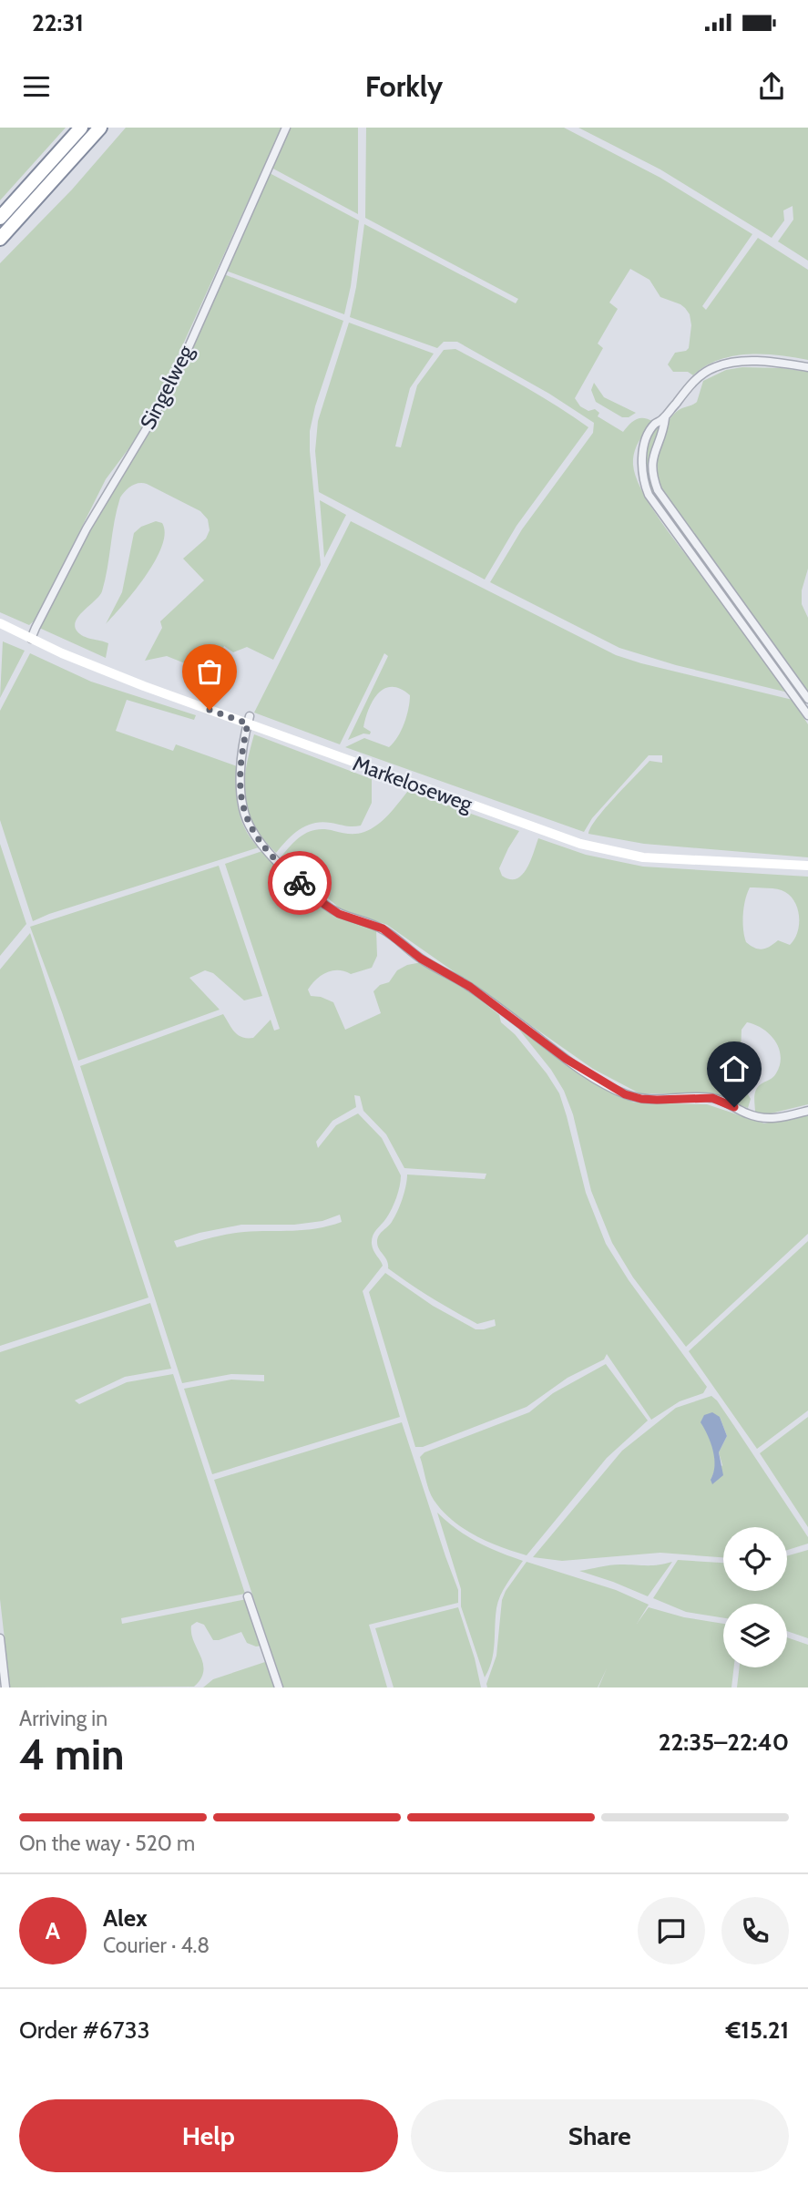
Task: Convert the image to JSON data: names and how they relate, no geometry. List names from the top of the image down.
{
  "streets": {
    "main road": ["Markeloseweg"],
    "street": ["Singelweg"]
  },
  "crossings": [
    ["Singelweg", "Markeloseweg"]
  ],
  "page": {
    "status": "22:31",
    "header": "Forkly",
    "heading": ["4 min", "Arriving in", "22:35–22:40"],
    "panel": [
      "Alex",
      "Courier · 4.8",
      "Order #6733",
      "€15.21"
    ],
    "bar": "On the way · 520 m",
    "round": "A",
    "buttons": ["Help", "Share"]
  }
}
